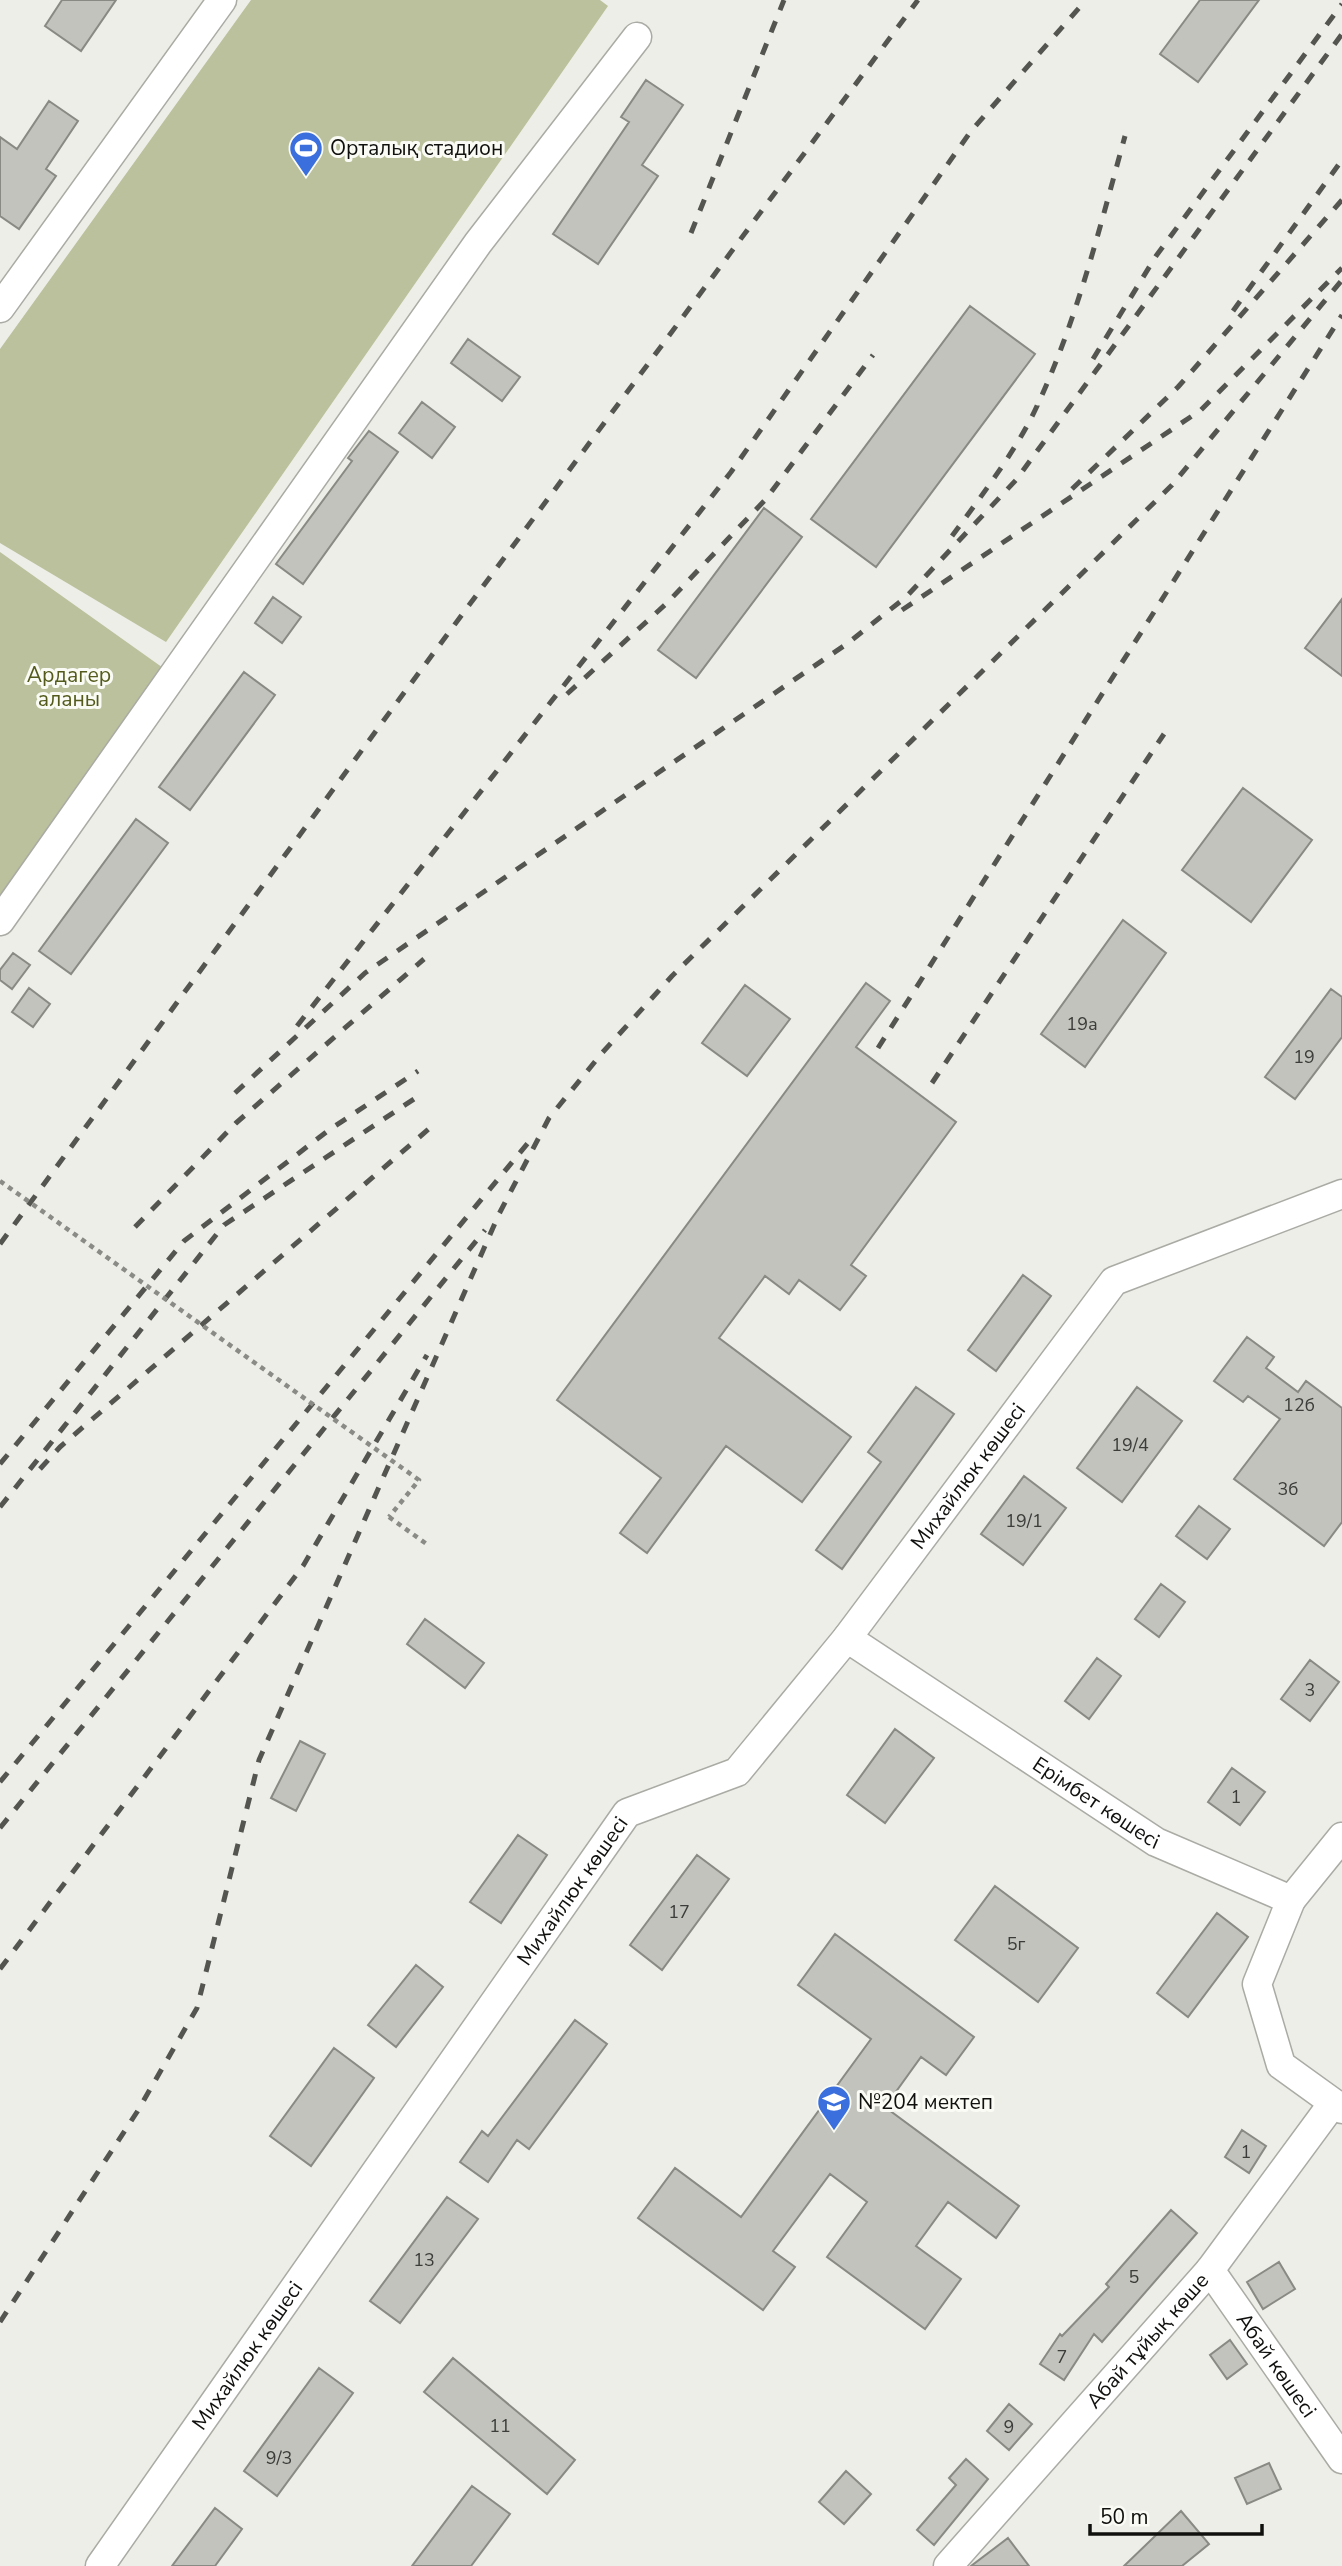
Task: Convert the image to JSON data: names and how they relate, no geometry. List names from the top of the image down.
{
  "streets": {
    "street": [
      "Михайлюк көшесі",
      "Ерімбет көшесі",
      "Абай тұйық көше",
      "Абай көшесі"
    ]
  },
  "crossings": [
    ["Михайлюк көшесі", "Ерімбет көшесі"],
    ["Абай тұйық көше", "Абай көшесі"]
  ],
  "parks": ["Ардагер аланы"],
  "places": {
    "sports": ["Орталық стадион"],
    "school or university": ["№204 мектеп"]
  },
  "house_numbers": [
    "19а",
    "19",
    "12б",
    "19/4",
    "3б",
    "19/1",
    "3",
    "1",
    "17",
    "5г",
    "1",
    "13",
    "5",
    "7",
    "11",
    "9",
    "9/3"
  ],
  "scale_bar": "50 m"
}
